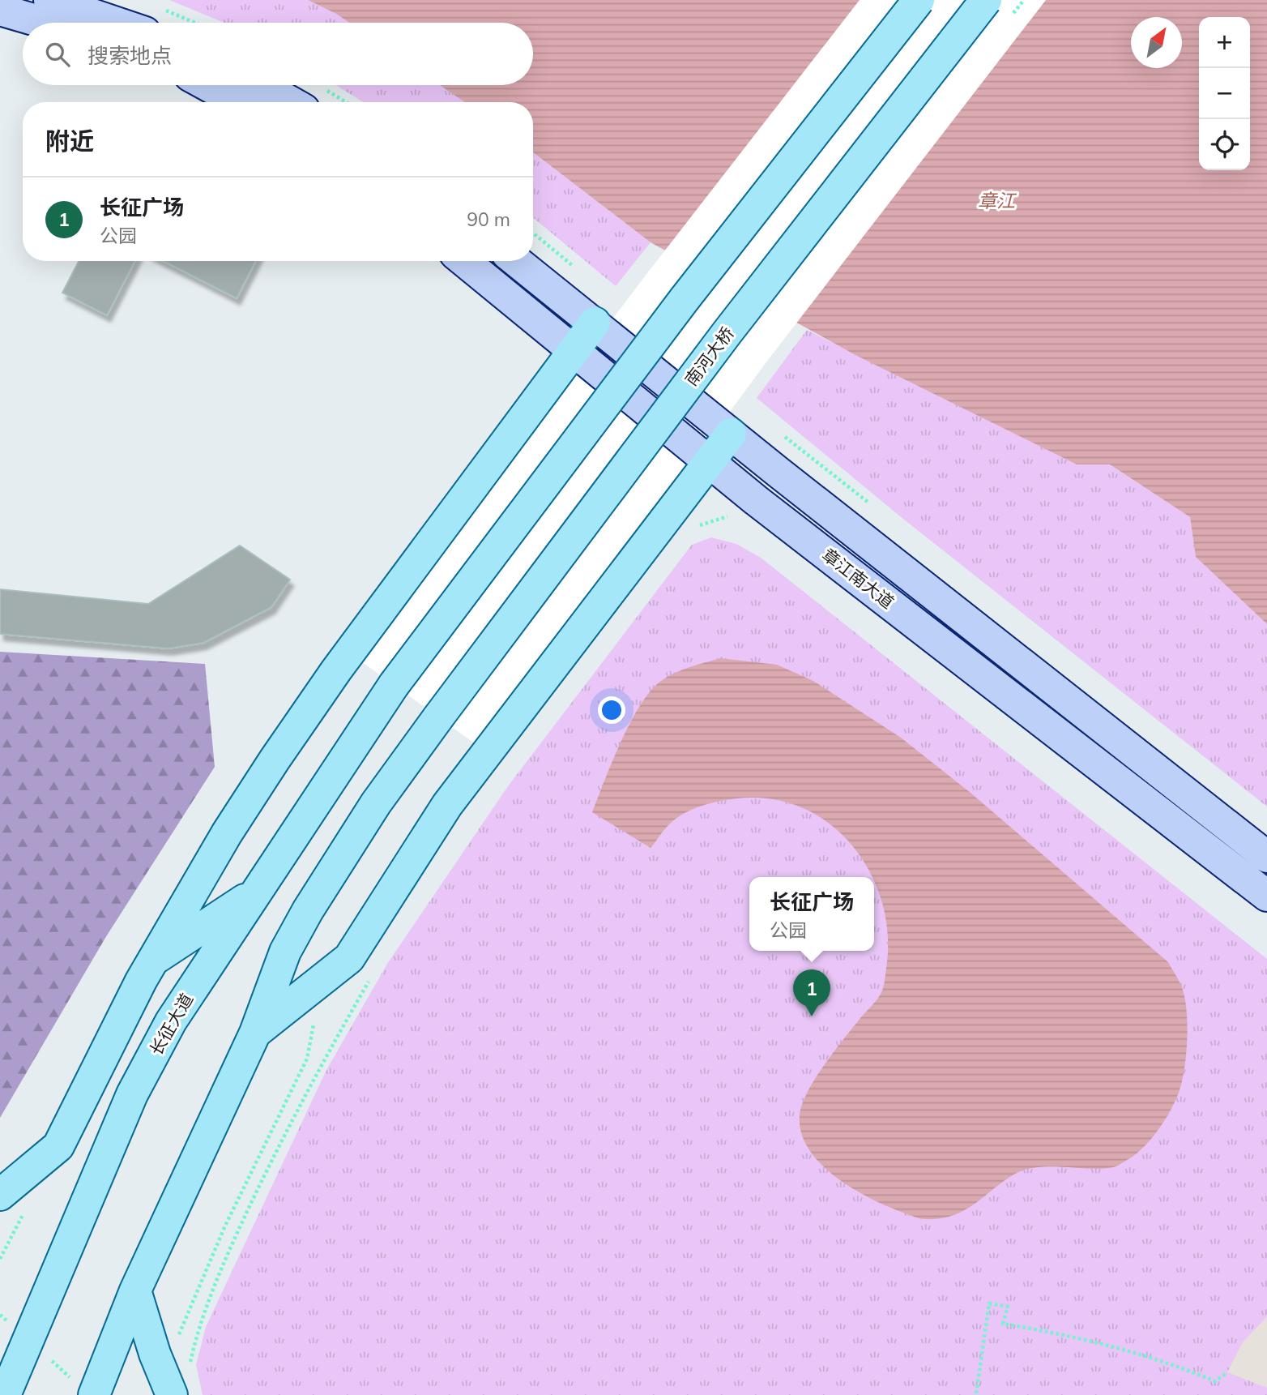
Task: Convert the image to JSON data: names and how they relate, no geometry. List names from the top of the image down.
{
  "streets": {
    "main road": ["南河大桥", "章江南大道", "长征大道"]
  },
  "water": ["章江"],
  "north": "top right",
  "page": {
    "map_buttons": ["+", "−"],
    "search": "搜索地点",
    "heading": "附近",
    "list": [
      {
        "mark": "1",
        "name": "长征广场",
        "note": "公园",
        "value": "90 m"
      }
    ],
    "popup": ["长征广场", "公园"],
    "pins": "1"
  }
}
